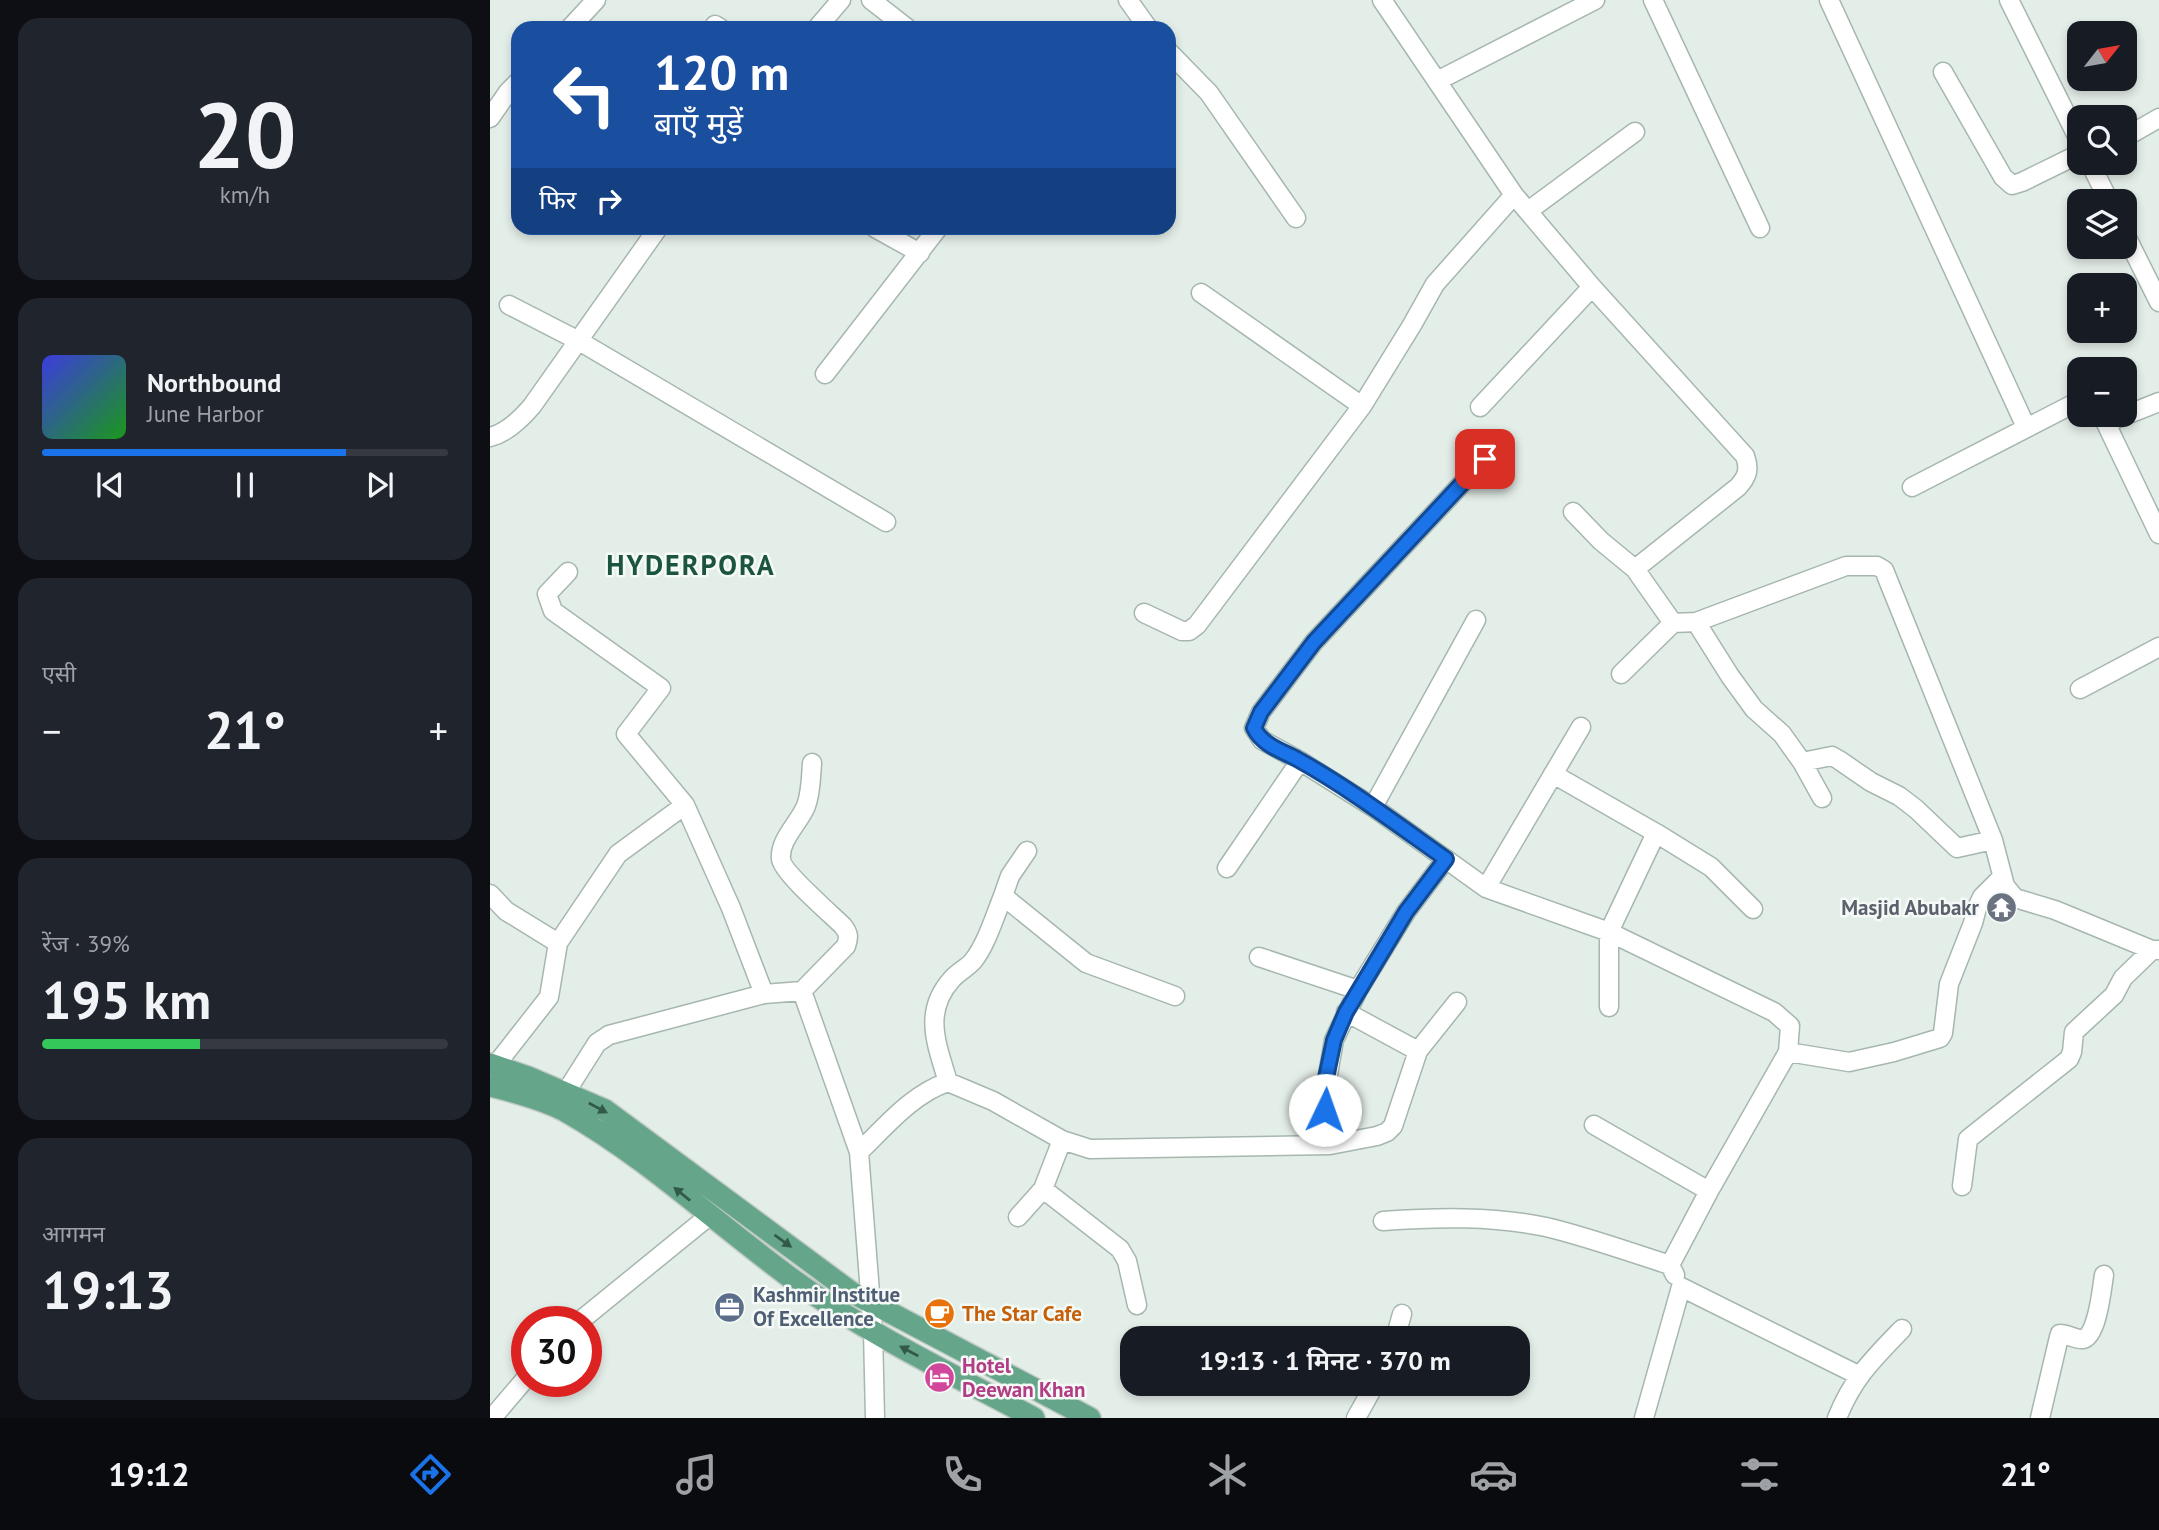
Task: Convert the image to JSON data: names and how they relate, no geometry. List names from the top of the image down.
{
  "districts": ["HYDERPORA"],
  "places": {
    "temple": ["Masjid Abubakr"],
    "office": ["Kashmir Institue Of Excellence"],
    "cafe": ["The Star Cafe"],
    "hotel": ["Hotel Deewan Khan"]
  },
  "north": "top right",
  "page": {
    "tile": [
      ["20", "km/h"],
      "एसी",
      ["रेंज · 39%", "195 km"],
      ["आगमन", "19:13"]
    ],
    "map_buttons": ["+", "−"],
    "turn": ["120 m", "बाएँ मुड़ें"],
    "then": "फिर",
    "song": ["Northbound", "June Harbor"],
    "heat": ["−", "21°", "+"],
    "limit": "30",
    "trip": "19:13 · 1 मिनट · 370 m",
    "tabs": ["19:12", "21°"]
  }
}
